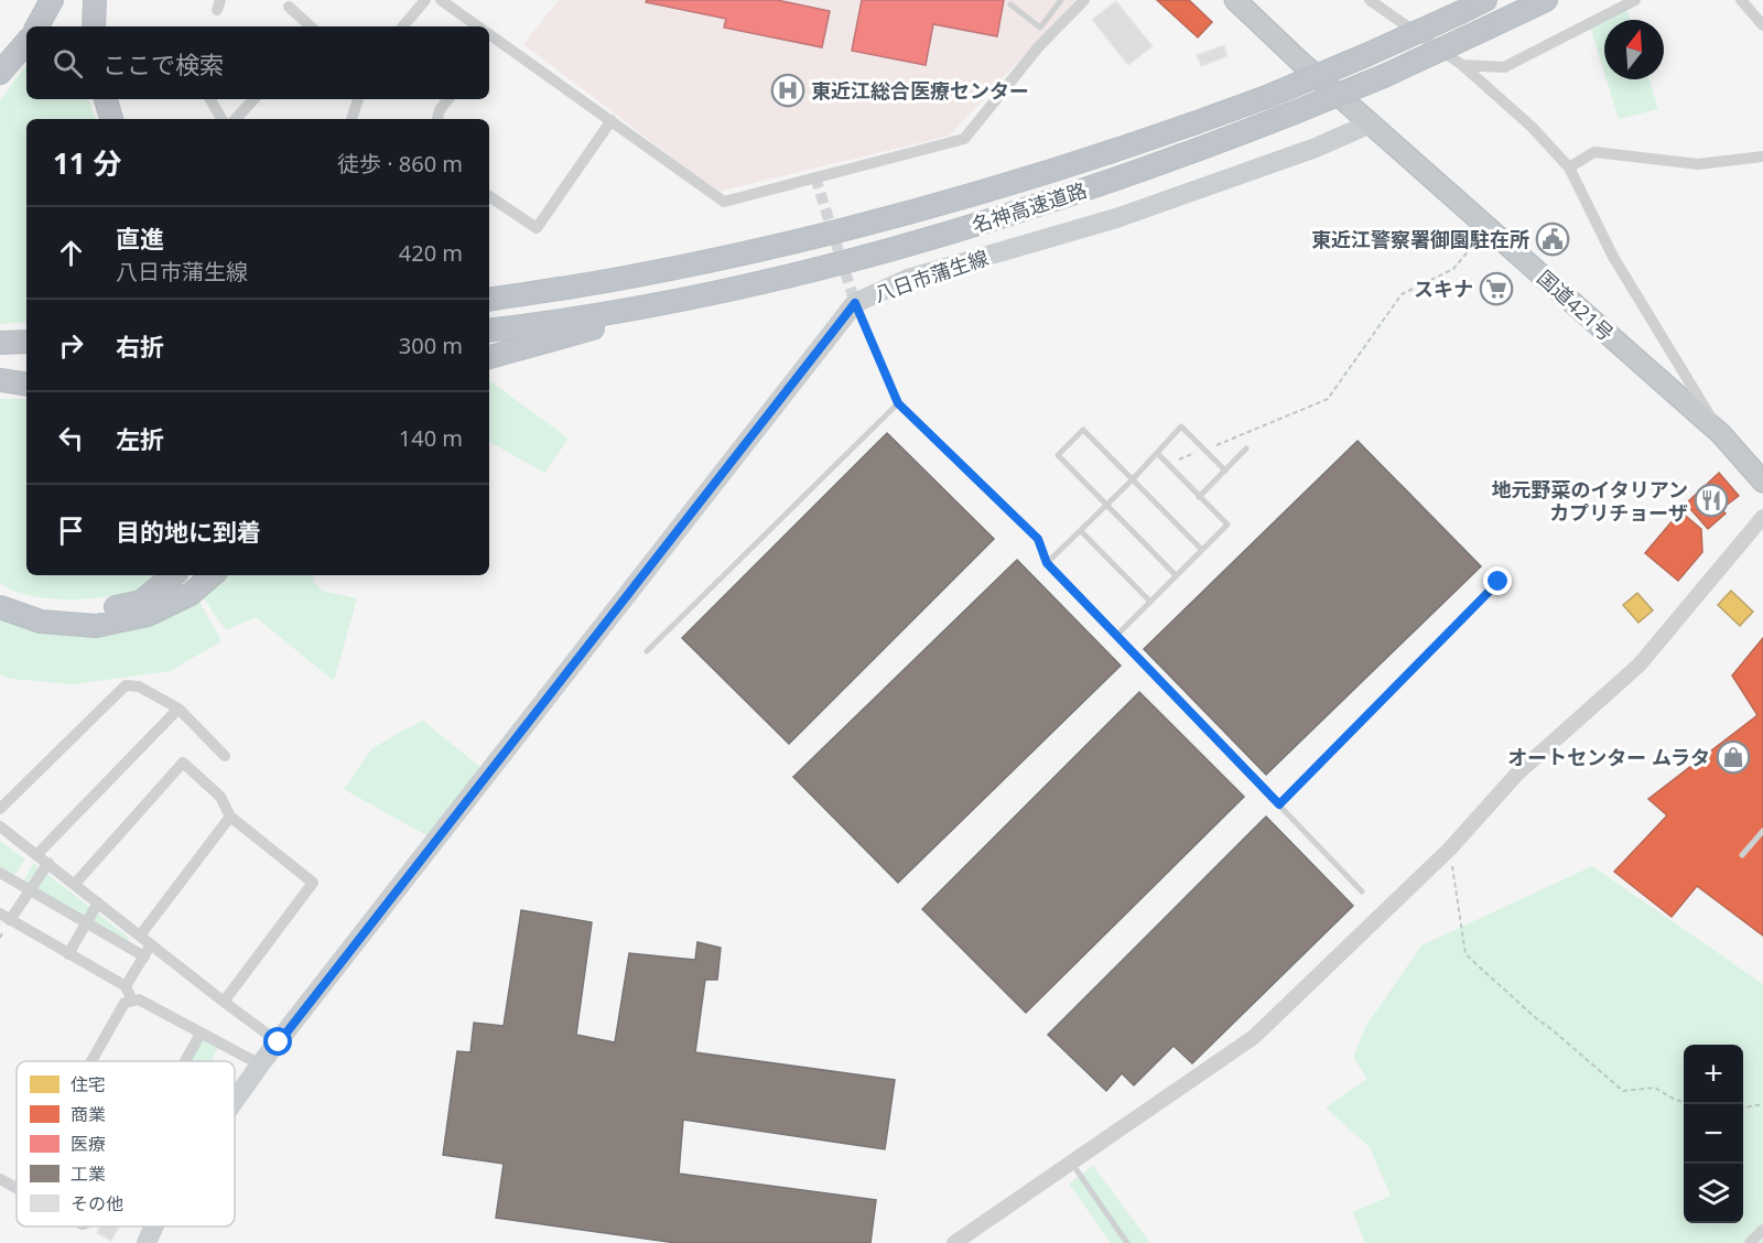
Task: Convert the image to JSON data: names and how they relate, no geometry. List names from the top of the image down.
{
  "streets": {
    "highway": ["名神高速道路", "国道421号"],
    "main road": ["八日市蒲生線"]
  },
  "crossings": [
    ["八日市蒲生線", "国道421号"]
  ],
  "places": {
    "hospital": ["東近江総合医療センター"],
    "public building": ["東近江警察署御園駐在所"],
    "supermarket": ["スキナ"],
    "restaurant": ["地元野菜のイタリアン カプリチョーザ"],
    "shop": ["オートセンター ムラタ"]
  },
  "legend": [
    "住宅",
    "商業",
    "医療",
    "工業",
    "その他"
  ],
  "north": "top",
  "page": {
    "search": "ここで検索",
    "heading": ["11 分", "徒歩 · 860 m"],
    "list": [
      ["直進", "八日市蒲生線", "420 m"],
      ["右折", "300 m"],
      ["左折", "140 m"],
      "目的地に到着"
    ],
    "map_buttons": ["+", "−"]
  }
}
